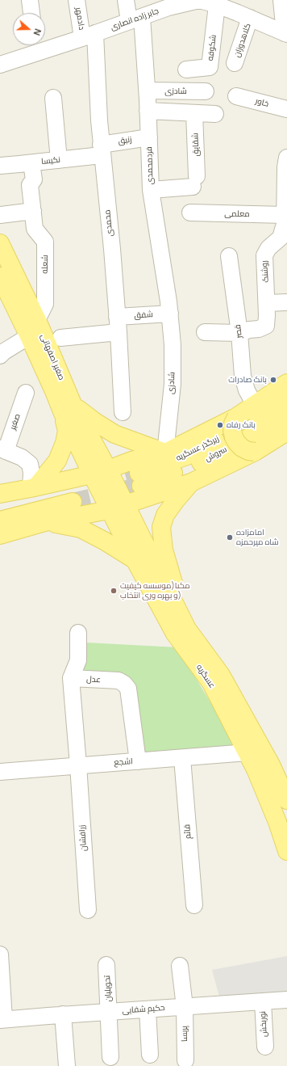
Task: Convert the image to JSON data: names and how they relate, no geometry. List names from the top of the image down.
{
  "streets": {
    "main road": [
      "صغیر اصفهانی",
      "زیرگذر عسگریه",
      "سروش",
      "عسگریه"
    ],
    "street": [
      "دادمهر",
      "جابر زاده انصاری",
      "کلاهدوزان",
      "شکوفه",
      "شادزی",
      "خاور",
      "زنبق",
      "شقایق",
      "نکیسا",
      "فردمحمدی",
      "معلمی",
      "محمدی",
      "شعله",
      "روشنک",
      "شفق",
      "قصر",
      "صغیر",
      "عدل",
      "اشجع",
      "قائم",
      "زرافشان",
      "تحویلیان",
      "حکیم شفایی",
      "نوربخش",
      "پریسا"
    ]
  },
  "crossings": [
    ["دادمهر", "جابر زاده انصاری"],
    ["دادمهر", "محمدی"],
    ["جابر زاده انصاری", "کلاهدوزان"],
    ["جابر زاده انصاری", "شکوفه"],
    ["جابر زاده انصاری", "فردمحمدی"],
    ["جابر زاده انصاری", "محمدی"],
    ["شادزی", "فردمحمدی"],
    ["شادزی", "شفق"],
    ["زنبق", "نکیسا"],
    ["زنبق", "فردمحمدی"],
    ["زنبق", "محمدی"],
    ["شقایق", "فردمحمدی"],
    ["نکیسا", "محمدی"],
    ["نکیسا", "شعله"],
    ["فردمحمدی", "شفق"],
    ["معلمی", "روشنک"],
    ["محمدی", "شفق"],
    ["شعله", "صغیر اصفهانی"],
    ["روشنک", "قصر"],
    ["صغیر اصفهانی", "عسگریه"],
    ["زیرگذر عسگریه", "سروش"],
    ["عسگریه", "اشجع"],
    ["عدل", "اشجع"],
    ["اشجع", "قائم"],
    ["اشجع", "زرافشان"],
    ["تحویلیان", "حکیم شفایی"],
    ["حکیم شفایی", "نوربخش"],
    ["حکیم شفایی", "پریسا"]
  ],
  "places": [
    "بانک صادرات",
    "بانک رفاه",
    "امامزاده شاه میرحمزه",
    "مکبا(موسسه کیفیت و بهره وری انتخاب)"
  ],
  "north": "right"
}
